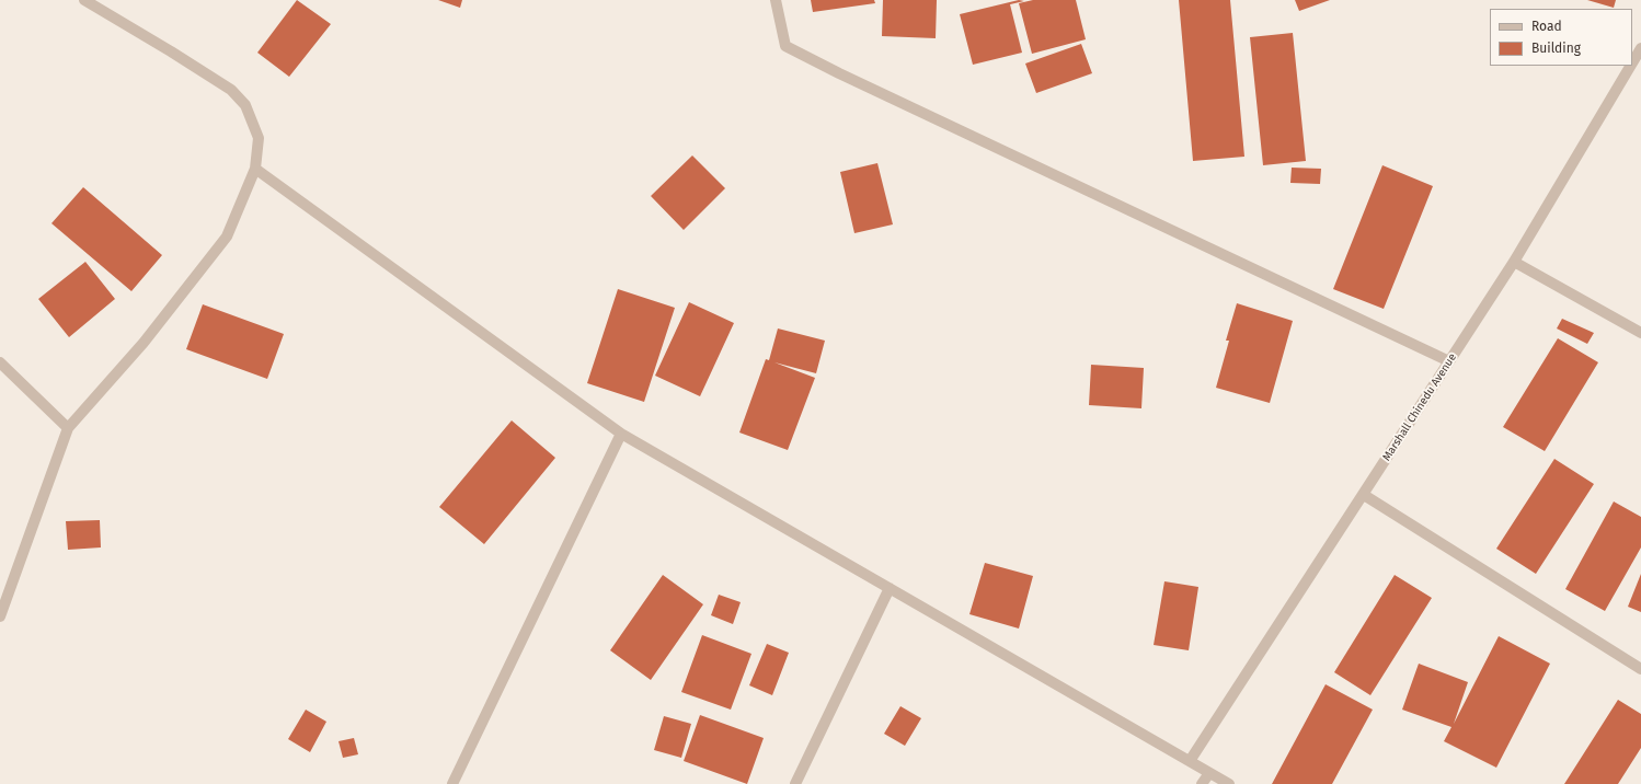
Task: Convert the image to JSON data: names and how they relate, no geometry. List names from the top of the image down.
{
  "streets": {
    "street": ["Marshall Chinedu Avenue"]
  },
  "legend": ["Road", "Building"]
}
